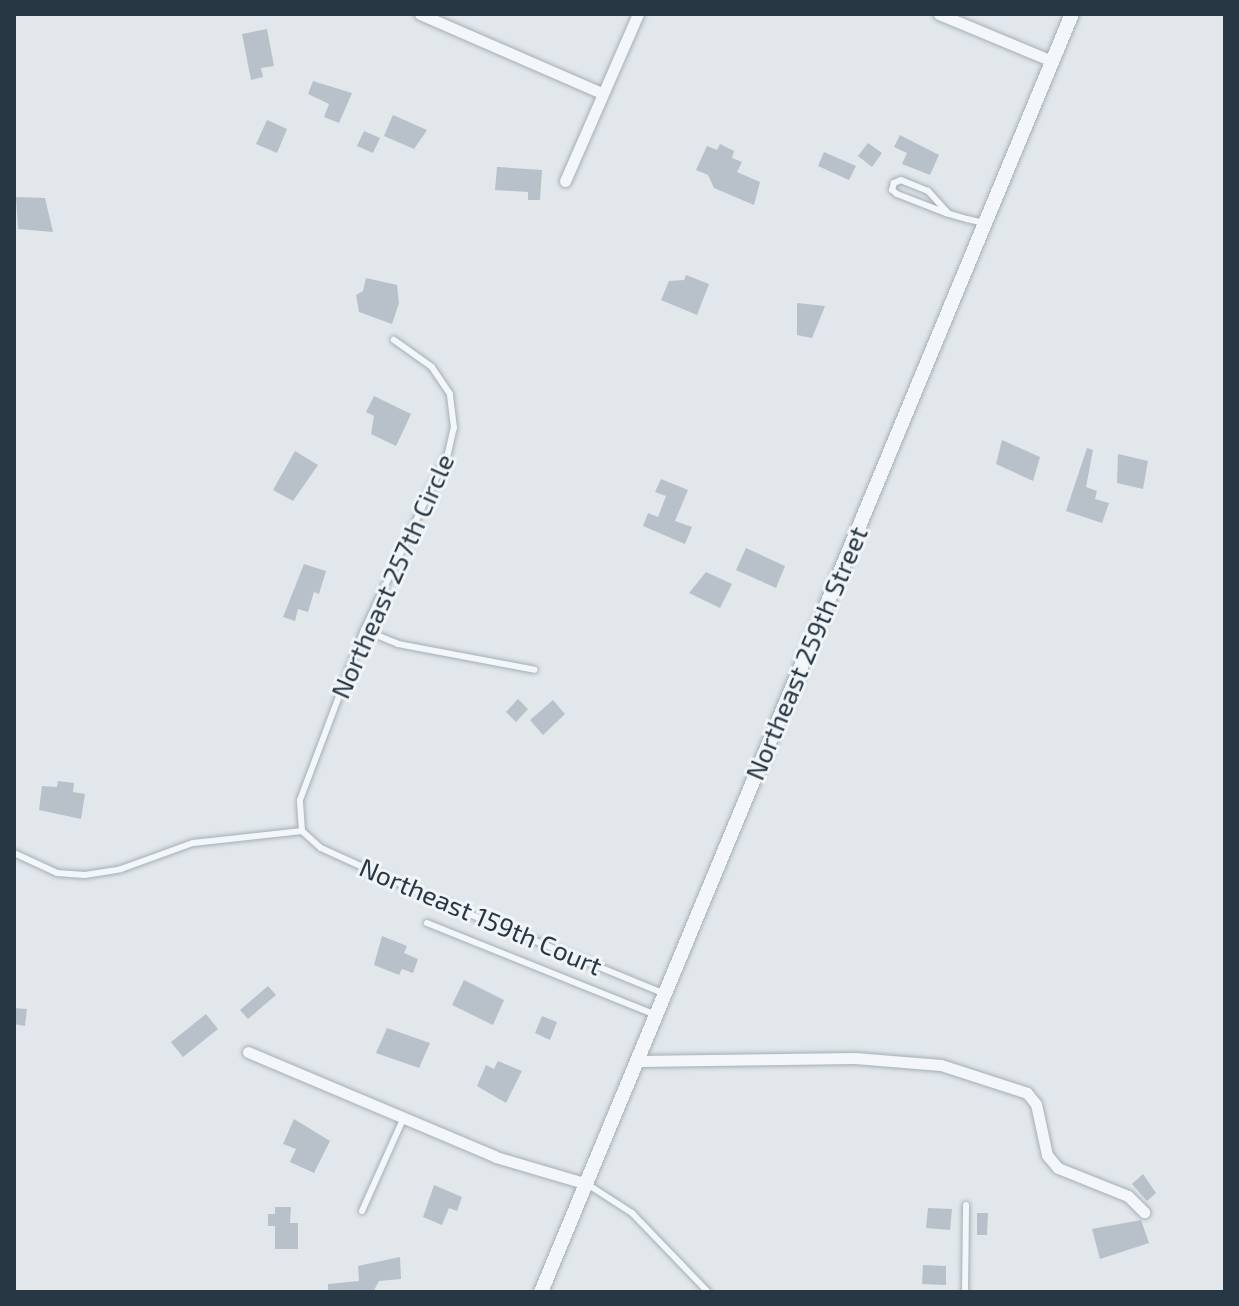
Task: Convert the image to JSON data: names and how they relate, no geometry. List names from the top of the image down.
{
  "streets": {
    "street": ["Northeast 259th Street"],
    "lane": ["Northeast 257th Circle", "Northeast 159th Court"]
  },
  "crossings": [
    ["Northeast 257th Circle", "Northeast 159th Court"],
    ["Northeast 259th Street", "Northeast 159th Court"]
  ]
}
